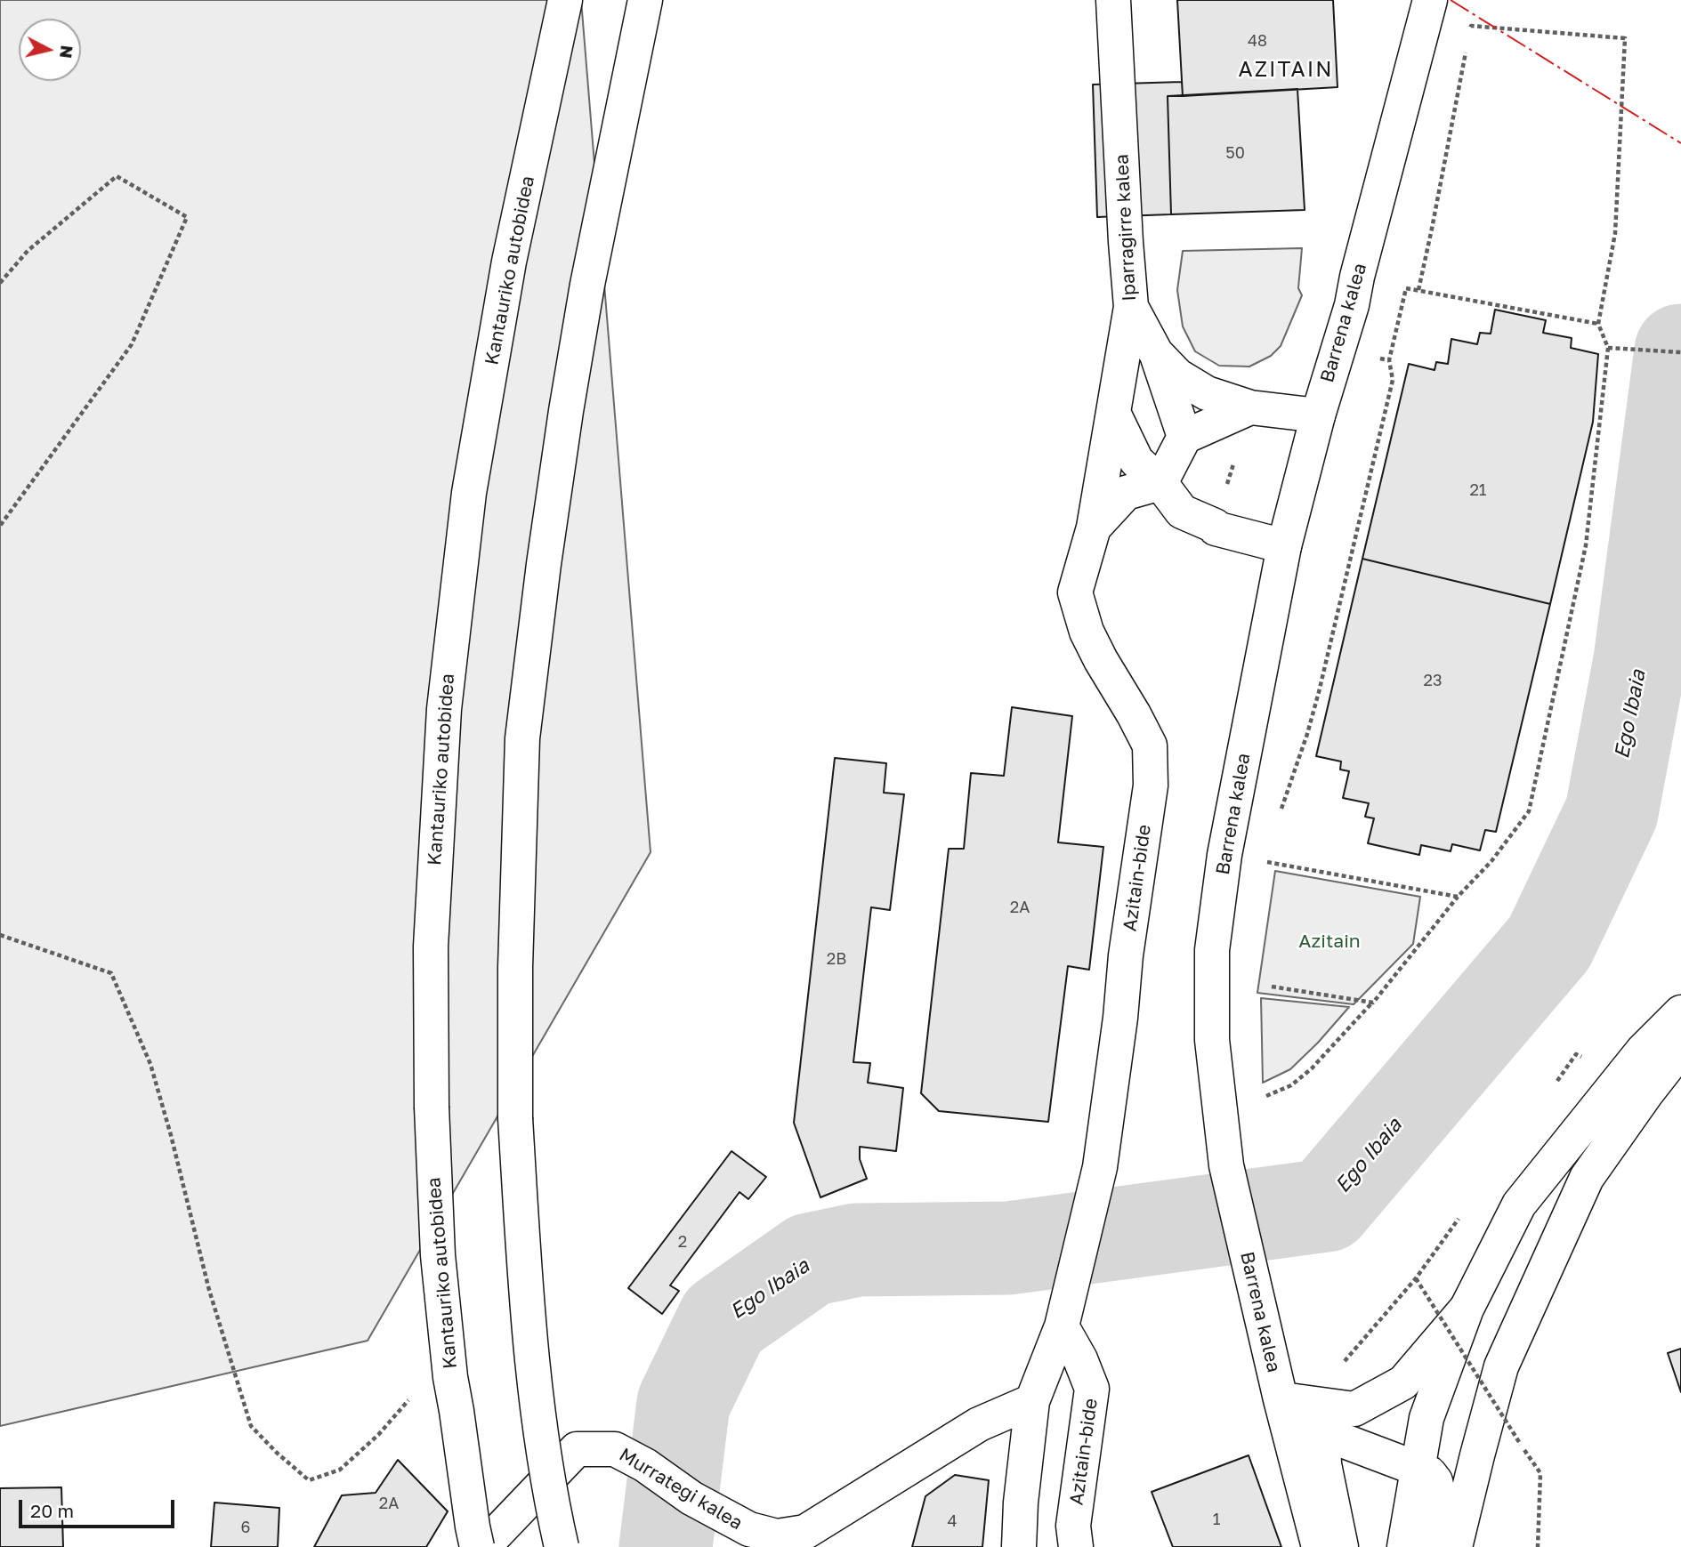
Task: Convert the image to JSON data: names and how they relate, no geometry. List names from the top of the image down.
{
  "streets": {
    "main road": [
      "Iparragirre kalea",
      "Kantauriko autobidea",
      "Barrena kalea",
      "Azitain-bide",
      "Murrategi kalea"
    ]
  },
  "crossings": [
    ["Iparragirre kalea", "Azitain-bide"],
    ["Azitain-bide", "Murrategi kalea"]
  ],
  "districts": ["AZITAIN"],
  "water": ["Ego Ibaia"],
  "parks": ["Azitain"],
  "house_numbers": [
    "48",
    "50",
    "21",
    "23",
    "2A",
    "2B",
    "2",
    "2A",
    "1",
    "4",
    "6"
  ],
  "scale_bar": "20 m",
  "north": "right"
}
